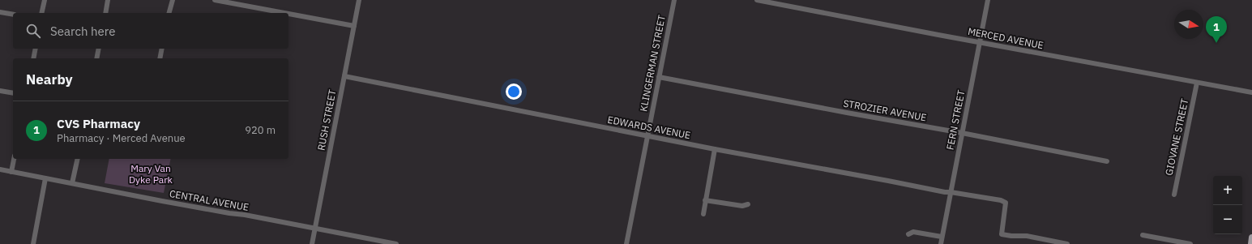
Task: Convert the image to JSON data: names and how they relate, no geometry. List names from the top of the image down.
{
  "streets": {
    "street": [
      "MERCED AVENUE",
      "KLINGERMAN STREET",
      "STROZIER AVENUE",
      "RUSH STREET",
      "FERN STREET",
      "EDWARDS AVENUE",
      "GIOVANE STREET",
      "CENTRAL AVENUE"
    ]
  },
  "crossings": [
    ["MERCED AVENUE", "FERN STREET"],
    ["MERCED AVENUE", "GIOVANE STREET"],
    ["KLINGERMAN STREET", "STROZIER AVENUE"],
    ["KLINGERMAN STREET", "EDWARDS AVENUE"],
    ["STROZIER AVENUE", "FERN STREET"],
    ["RUSH STREET", "EDWARDS AVENUE"],
    ["RUSH STREET", "CENTRAL AVENUE"],
    ["FERN STREET", "EDWARDS AVENUE"]
  ],
  "parks": ["Mary Van Dyke Park"],
  "north": "right",
  "page": {
    "search": "Search here",
    "pins": "1",
    "heading": "Nearby",
    "list": [
      {
        "mark": "1",
        "name": "CVS Pharmacy",
        "note": "Pharmacy · Merced Avenue",
        "value": "920 m"
      }
    ],
    "map_buttons": ["+", "−"]
  }
}
